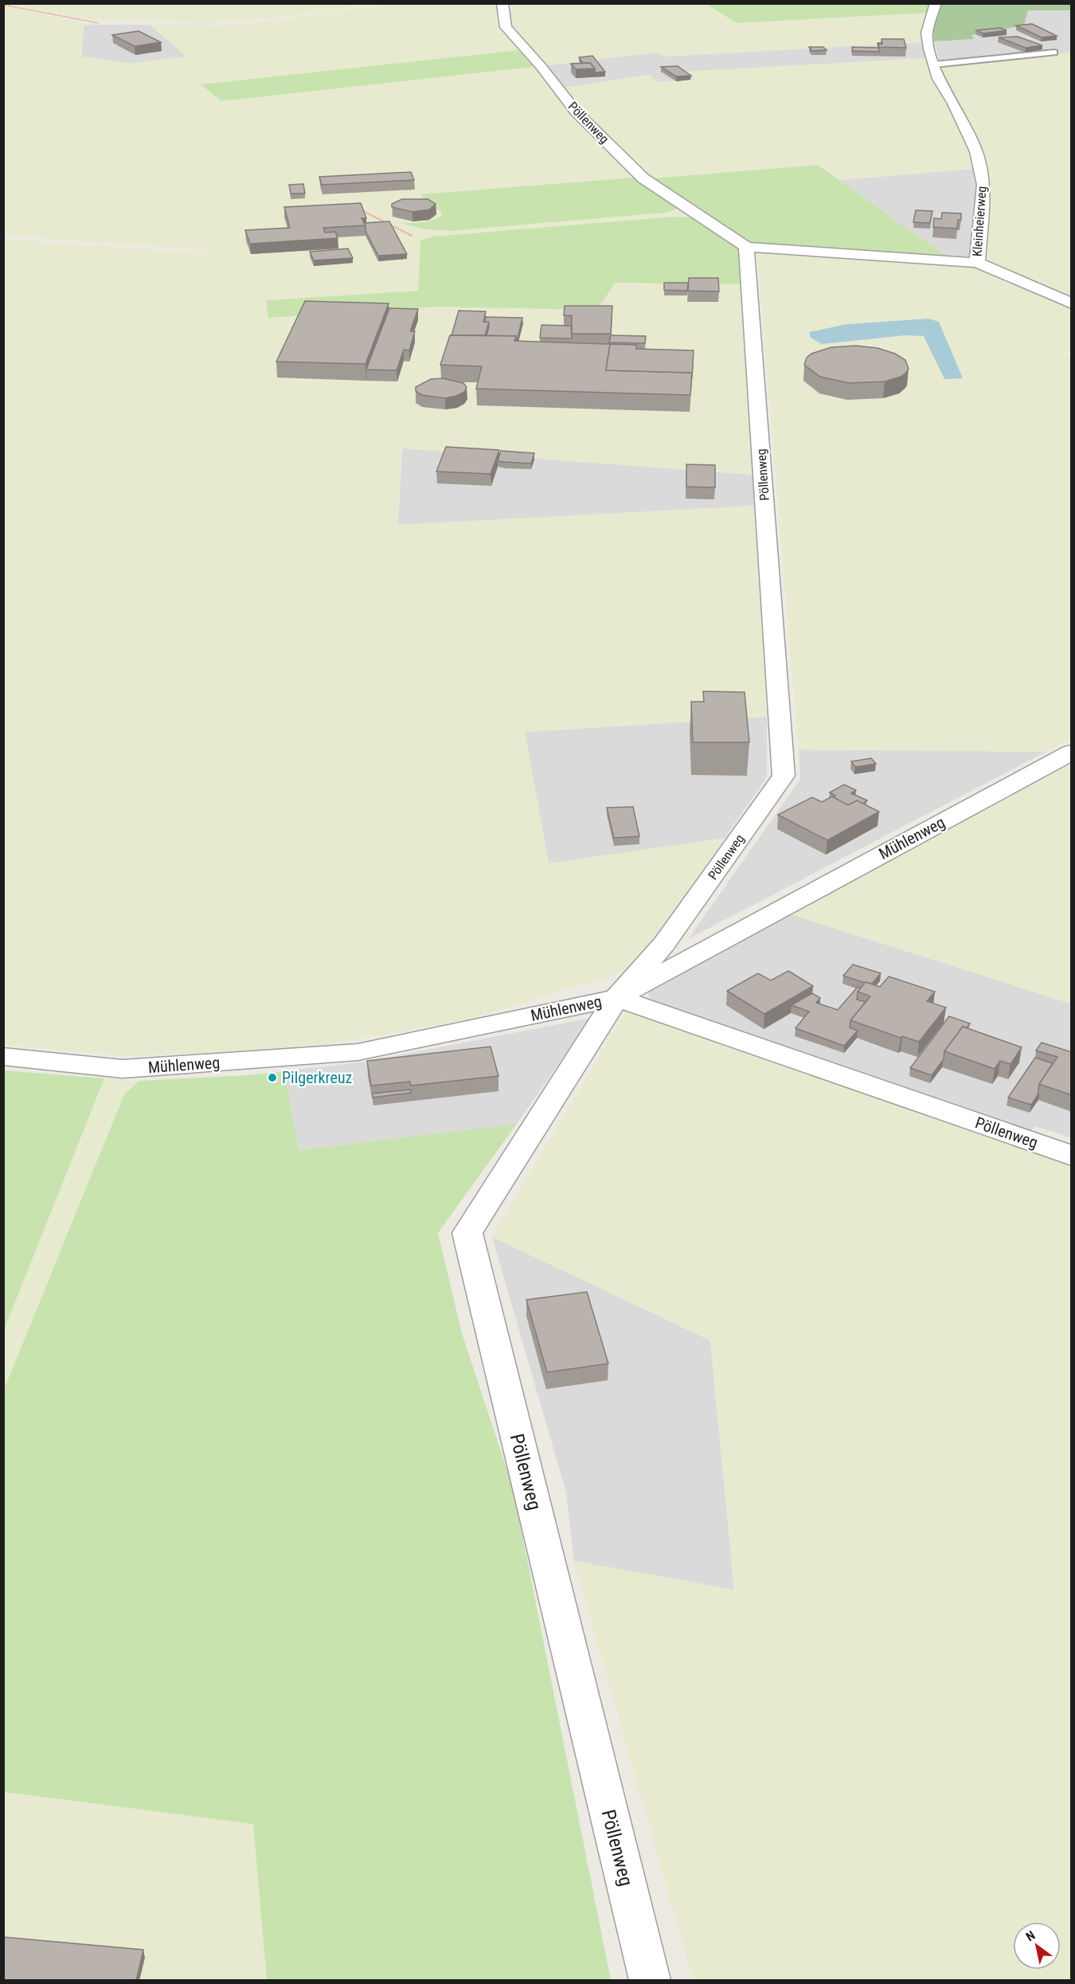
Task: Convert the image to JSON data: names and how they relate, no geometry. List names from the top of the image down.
{
  "streets": {
    "street": ["Pöllenweg", "Kleinheierweg", "Mühlenweg"]
  },
  "crossings": [
    ["Pöllenweg", "Mühlenweg"]
  ],
  "places": ["Pilgerkreuz"],
  "north": "top left"
}
